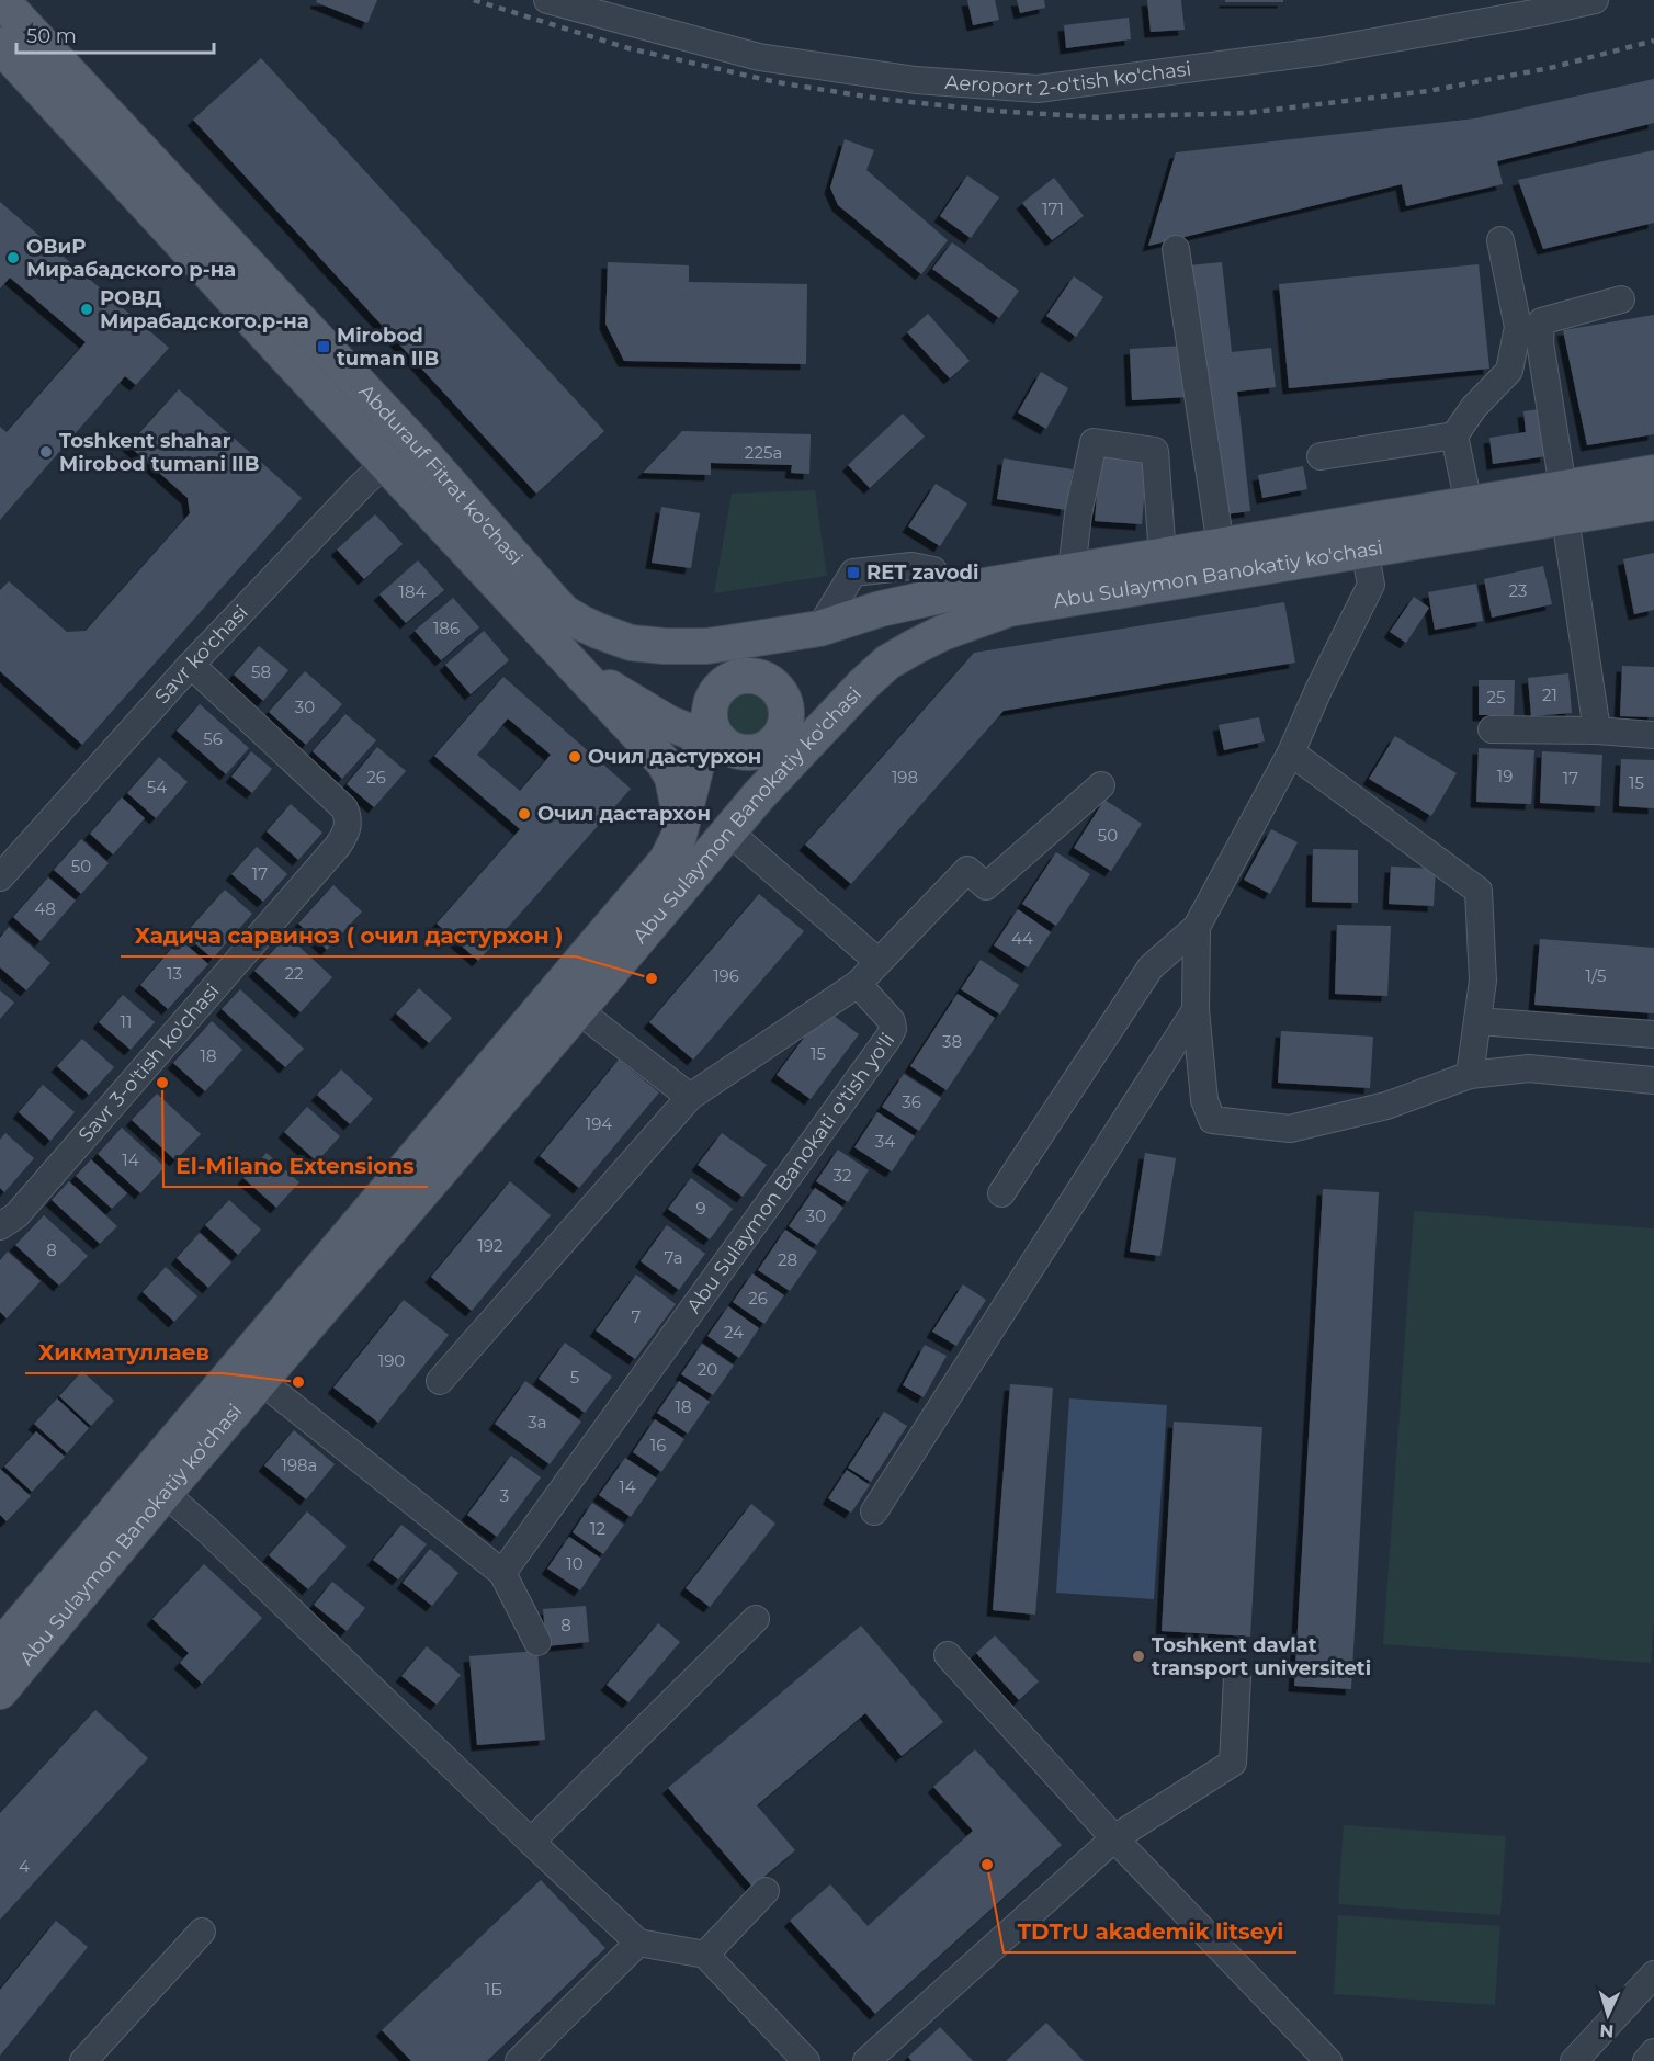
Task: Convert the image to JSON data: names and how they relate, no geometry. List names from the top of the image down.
{
  "streets": {
    "main road": ["Abdurauf Fitrat ko'chasi", "Abu Sulaymon Banokatiy ko'chasi"],
    "street": [
      "Aeroport 2-o'tish ko'chasi",
      "Savr ko'chasi",
      "Savr 3-o'tish ko'chasi",
      "Abu Sulaymon Banokati o'tish yo'li"
    ]
  },
  "crossings": [
    ["Abdurauf Fitrat ko'chasi", "Abu Sulaymon Banokatiy ko'chasi"],
    ["Abdurauf Fitrat ko'chasi", "Savr ko'chasi"],
    ["Savr ko'chasi", "Savr 3-o'tish ko'chasi"]
  ],
  "places": {
    "other": [
      "ОВиР Мирабадского р-на",
      "РОВД Мирабадского.р-на",
      "Toshkent shahar Mirobod tumani IIB",
      "Очил дастурхон",
      "Очил дастархон",
      "Хадича сарвиноз ( очил дастурхон )",
      "El-Milano Extensions",
      "Хикматуллаев",
      "Toshkent davlat transport universiteti",
      "TDTrU akademik litseyi"
    ],
    "transit": ["Mirobod tuman IIB", "RET zavodi"]
  },
  "house_numbers": [
    "171",
    "225а",
    "23",
    "184",
    "186",
    "58",
    "21",
    "25",
    "30",
    "56",
    "19",
    "26",
    "198",
    "17",
    "15",
    "54",
    "50",
    "50",
    "17",
    "48",
    "44",
    "13",
    "22",
    "196",
    "1/5",
    "11",
    "38",
    "15",
    "18",
    "36",
    "194",
    "34",
    "14",
    "32",
    "9",
    "30",
    "192",
    "8",
    "7a",
    "28",
    "26",
    "7",
    "24",
    "190",
    "20",
    "5",
    "18",
    "3a",
    "16",
    "198a",
    "14",
    "3",
    "12",
    "10",
    "8",
    "4",
    "1Б"
  ],
  "scale_bar": "50 m",
  "north": "bottom"
}
